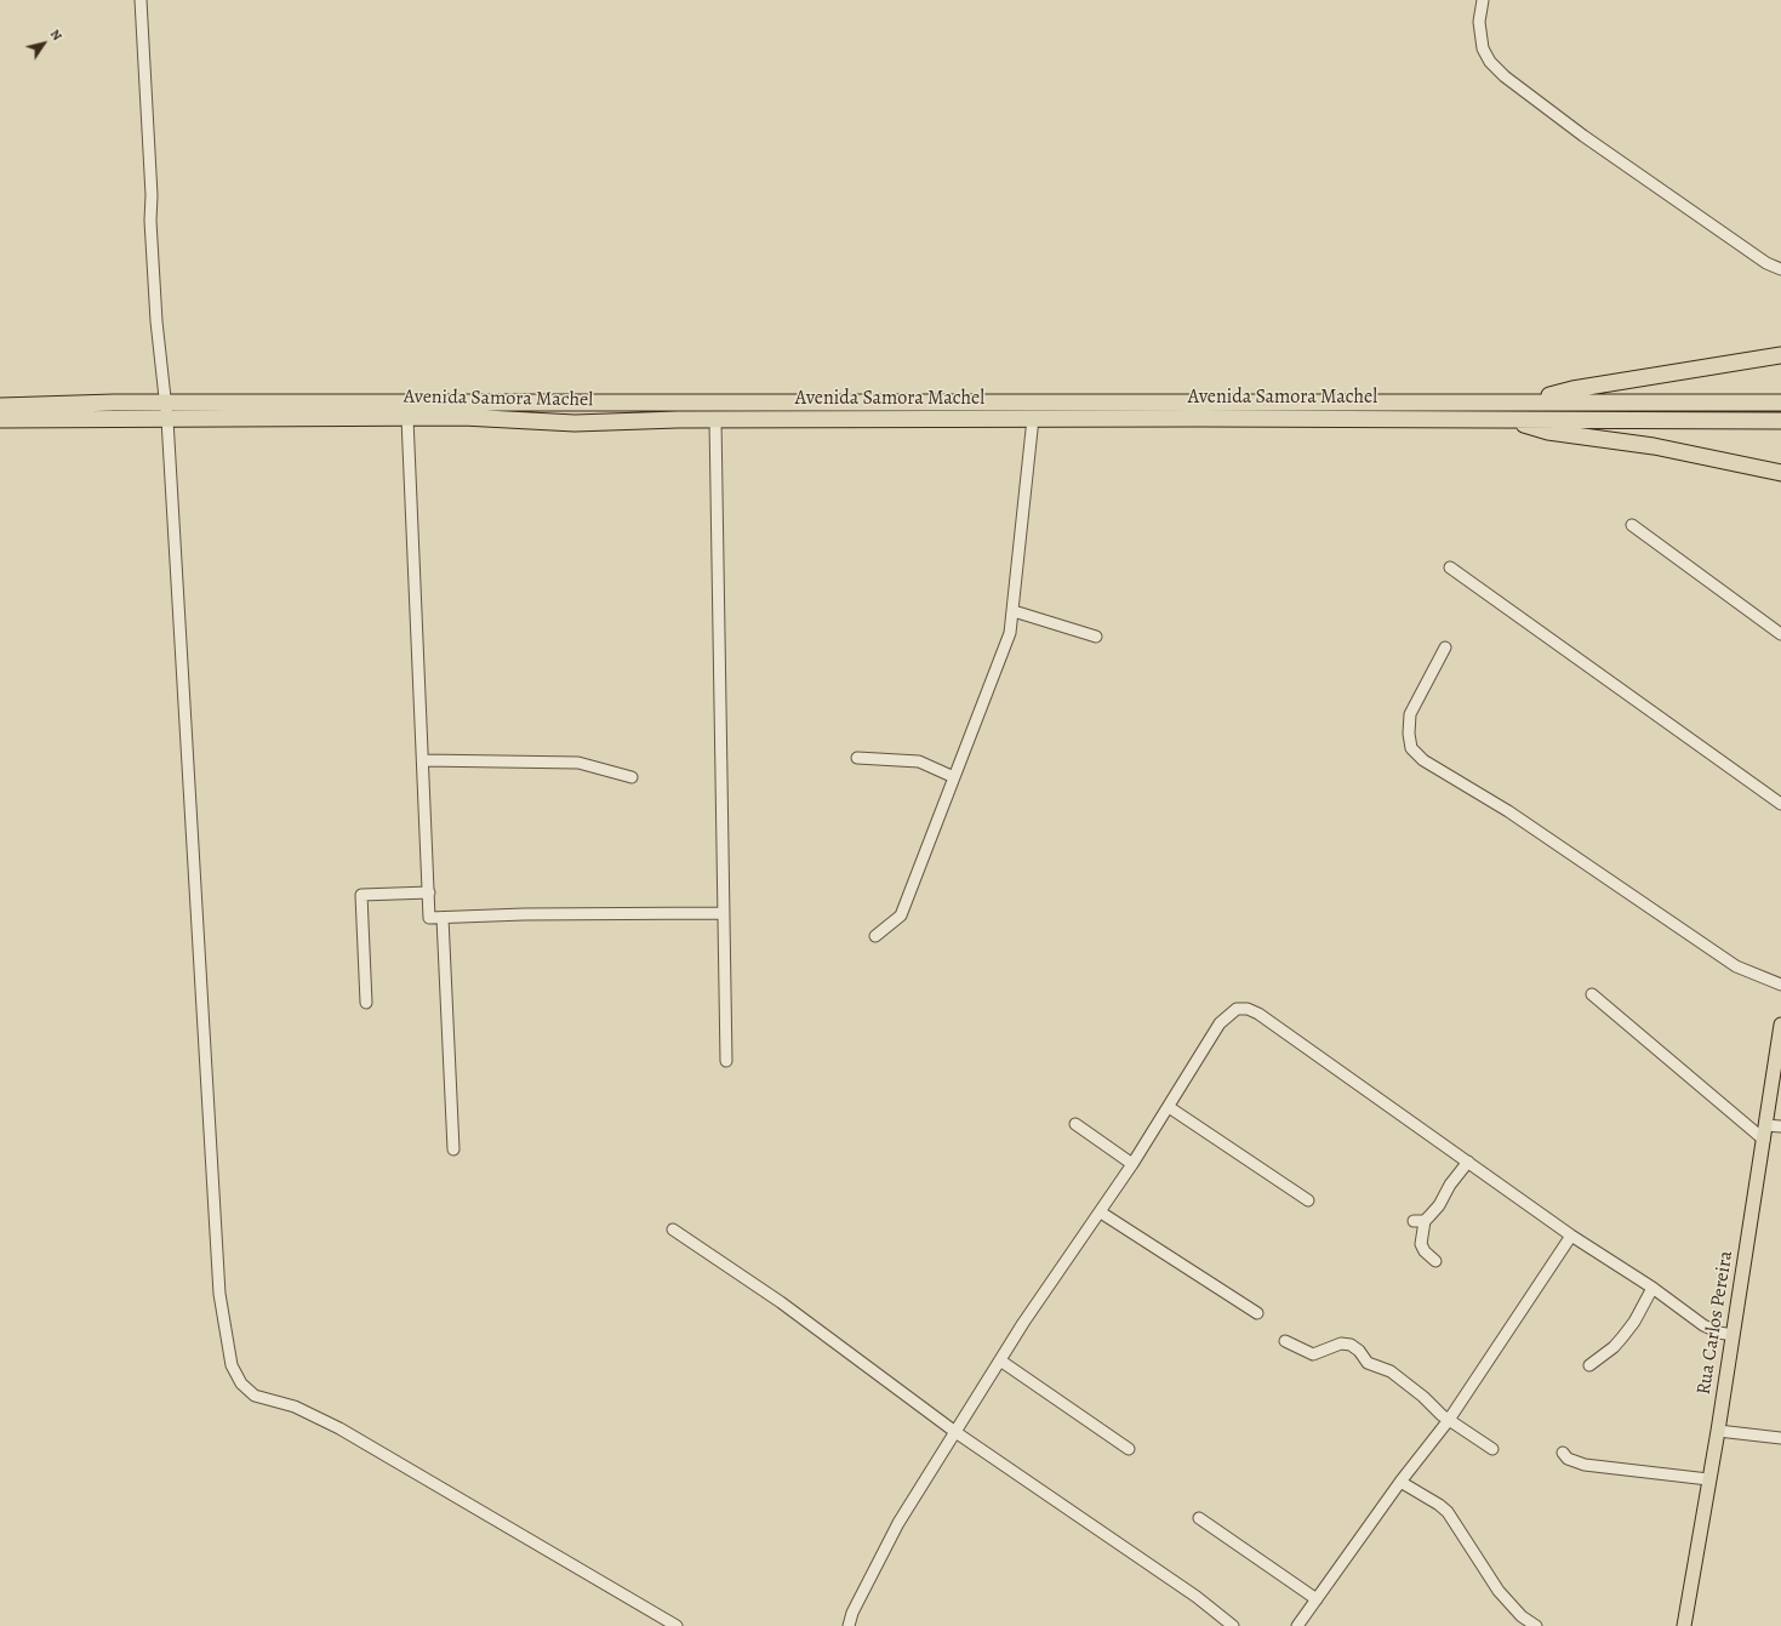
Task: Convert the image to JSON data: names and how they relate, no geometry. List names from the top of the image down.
{
  "streets": {
    "highway": ["Avenida Samora Machel"],
    "main road": ["Rua Carlos Pereira"]
  },
  "north": "top right"
}
